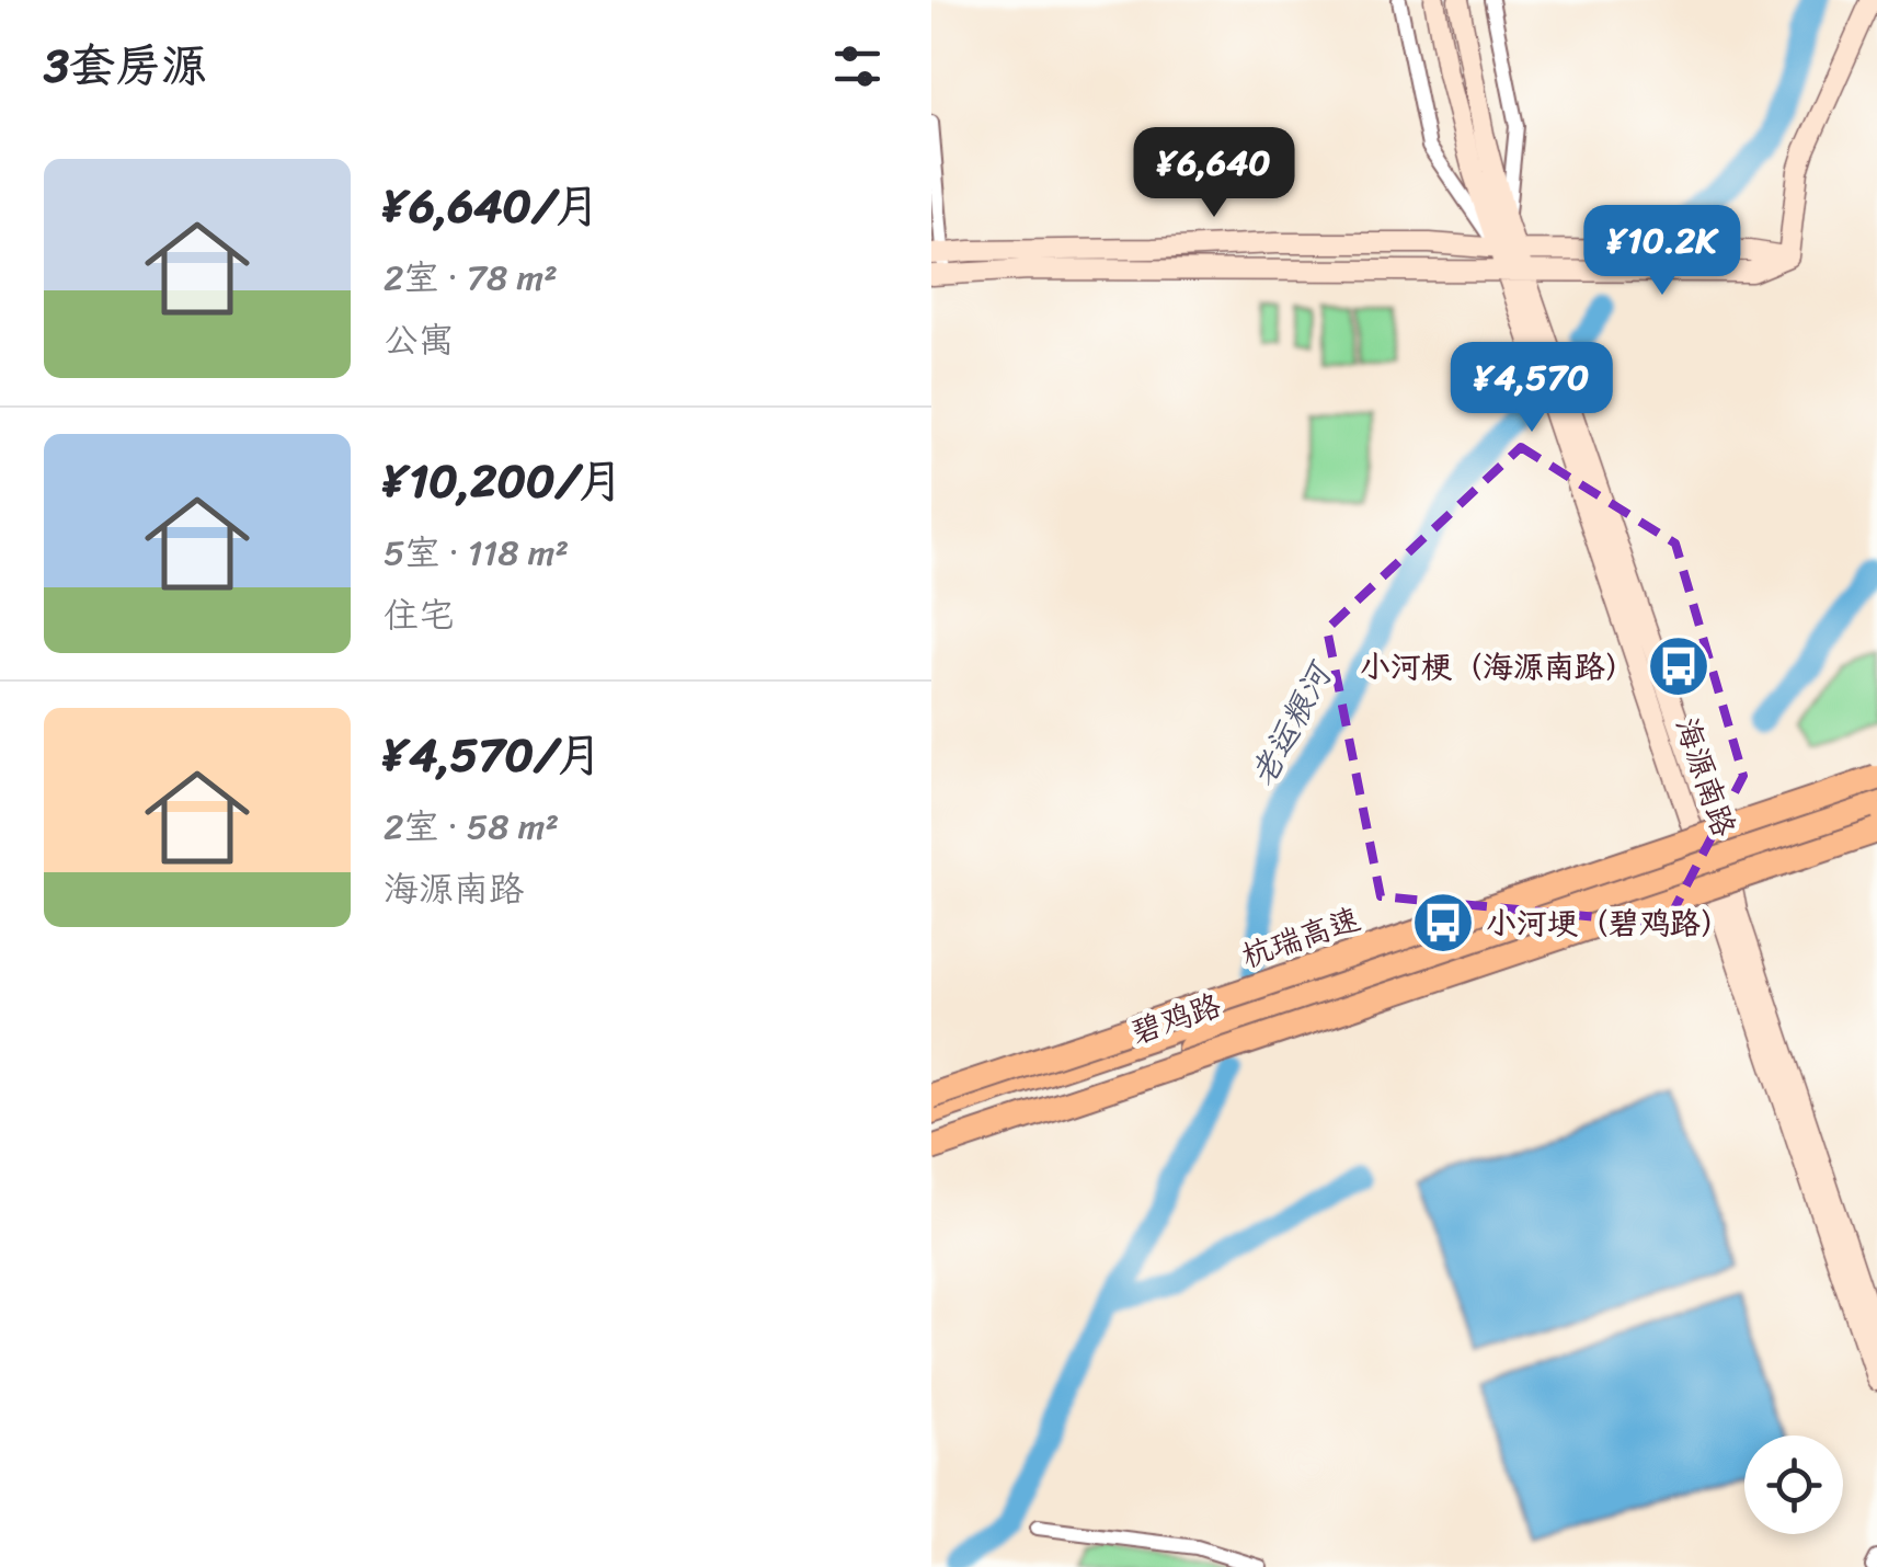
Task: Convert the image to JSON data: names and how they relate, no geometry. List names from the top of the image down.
{
  "streets": {
    "highway": ["杭瑞高速", "碧鸡路"],
    "main road": ["海源南路"]
  },
  "crossings": [
    ["海源南路", "碧鸡路"]
  ],
  "water": ["老运粮河"],
  "places": {
    "bus stop": ["小河梗（海源南路）", "小河埂（碧鸡路）"]
  },
  "page": {
    "heading": "3套房源",
    "price": ["¥6,640", "¥10.2K", "¥4,570"],
    "list": [
      {
        "name": "¥6,640/月",
        "note": "2室 · 78 m² · 公寓"
      },
      {
        "name": "¥10,200/月",
        "note": "5室 · 118 m² · 住宅"
      },
      {
        "name": "¥4,570/月",
        "note": "2室 · 58 m² · 海源南路"
      }
    ]
  }
}
